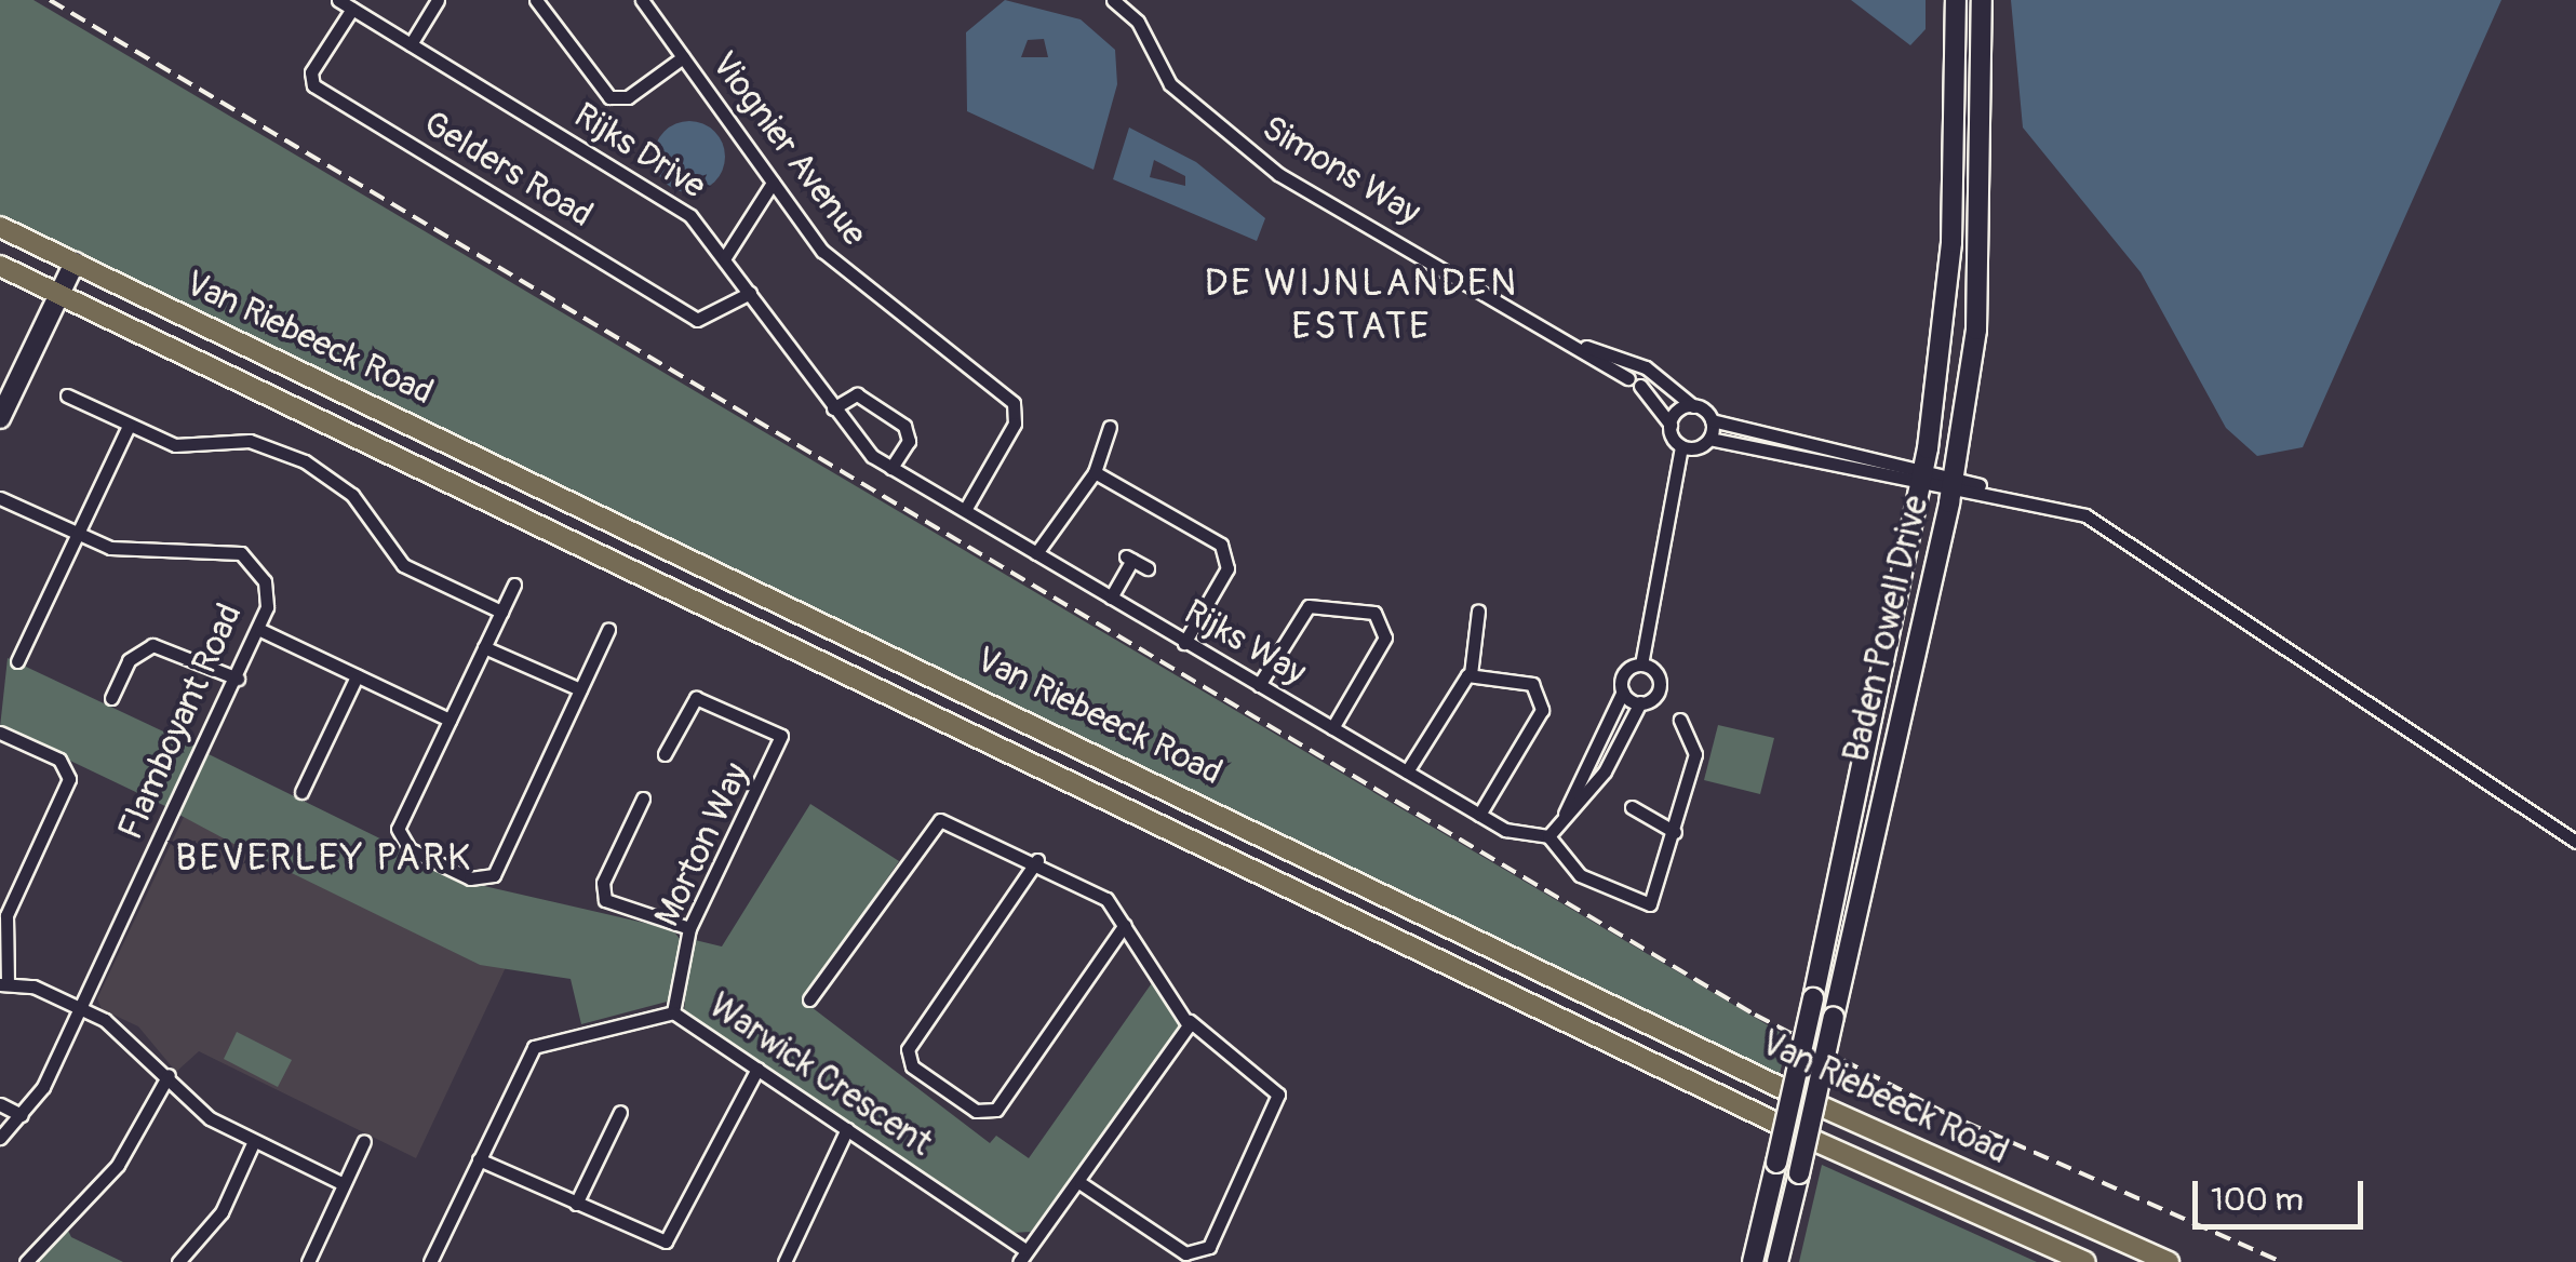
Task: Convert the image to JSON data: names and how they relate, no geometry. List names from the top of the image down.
{
  "streets": {
    "main road": ["Van Riebeeck Road", "Baden Powell Drive"],
    "street": [
      "Viognier Avenue",
      "Rijks Drive",
      "Gelders Road",
      "Simons Way",
      "Rijks Way",
      "Flamboyant Road",
      "Morton Way",
      "Warwick Crescent"
    ]
  },
  "crossings": [
    ["Viognier Avenue", "Rijks Way"],
    ["Rijks Drive", "Gelders Road"],
    ["Rijks Drive", "Rijks Way"],
    ["Morton Way", "Warwick Crescent"]
  ],
  "districts": ["DE WIJNLANDEN ESTATE", "BEVERLEY PARK"],
  "scale_bar": "100 m"
}
